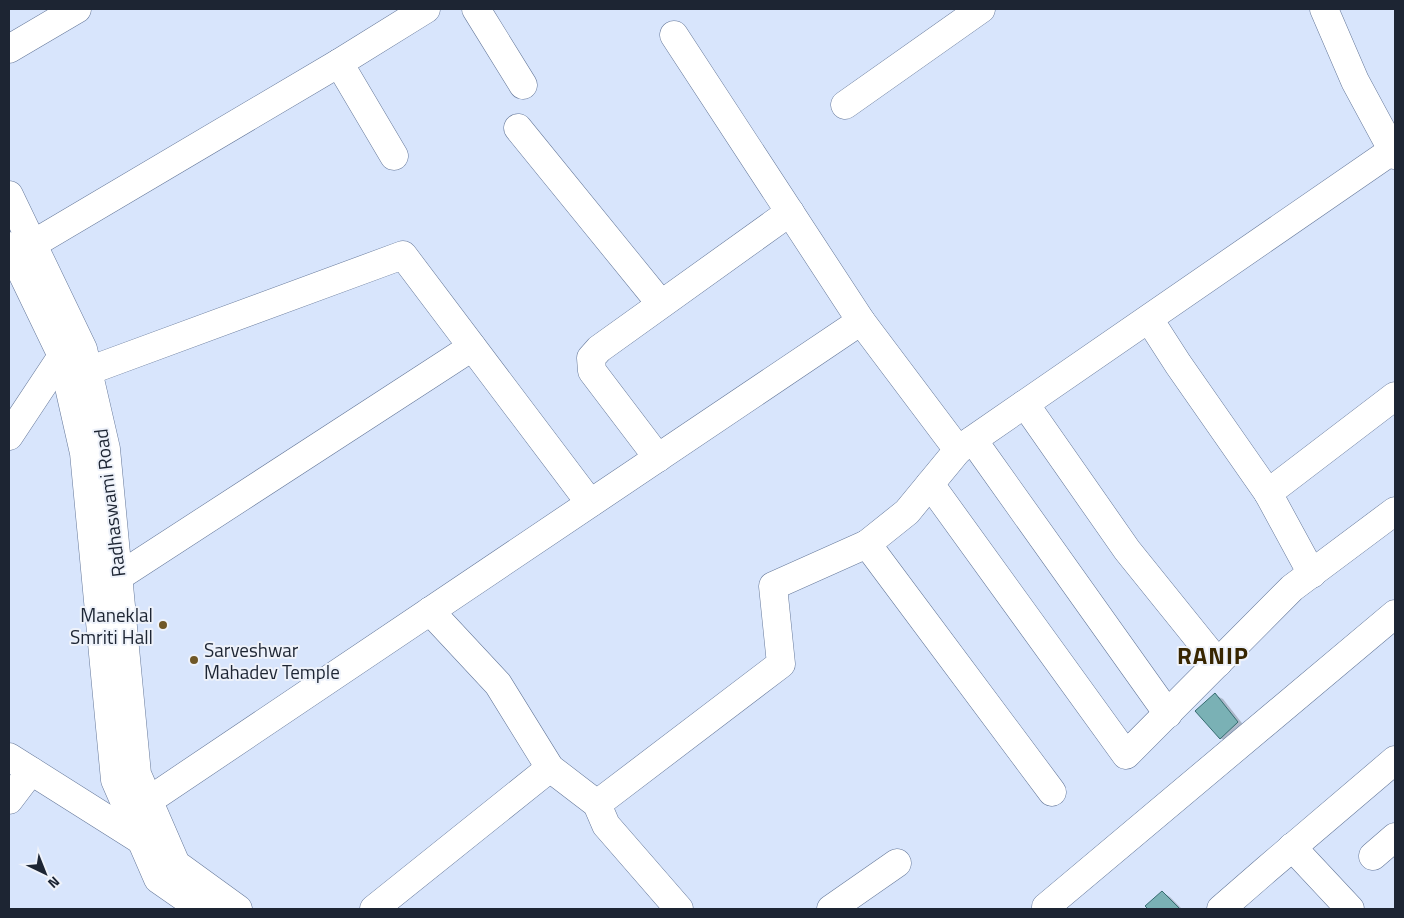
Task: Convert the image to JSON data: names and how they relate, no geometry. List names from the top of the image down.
{
  "streets": {
    "street": ["Radhaswami Road"]
  },
  "districts": ["RANIP"],
  "places": ["Maneklal Smriti Hall", "Sarveshwar Mahadev Temple"],
  "north": "bottom right"
}
